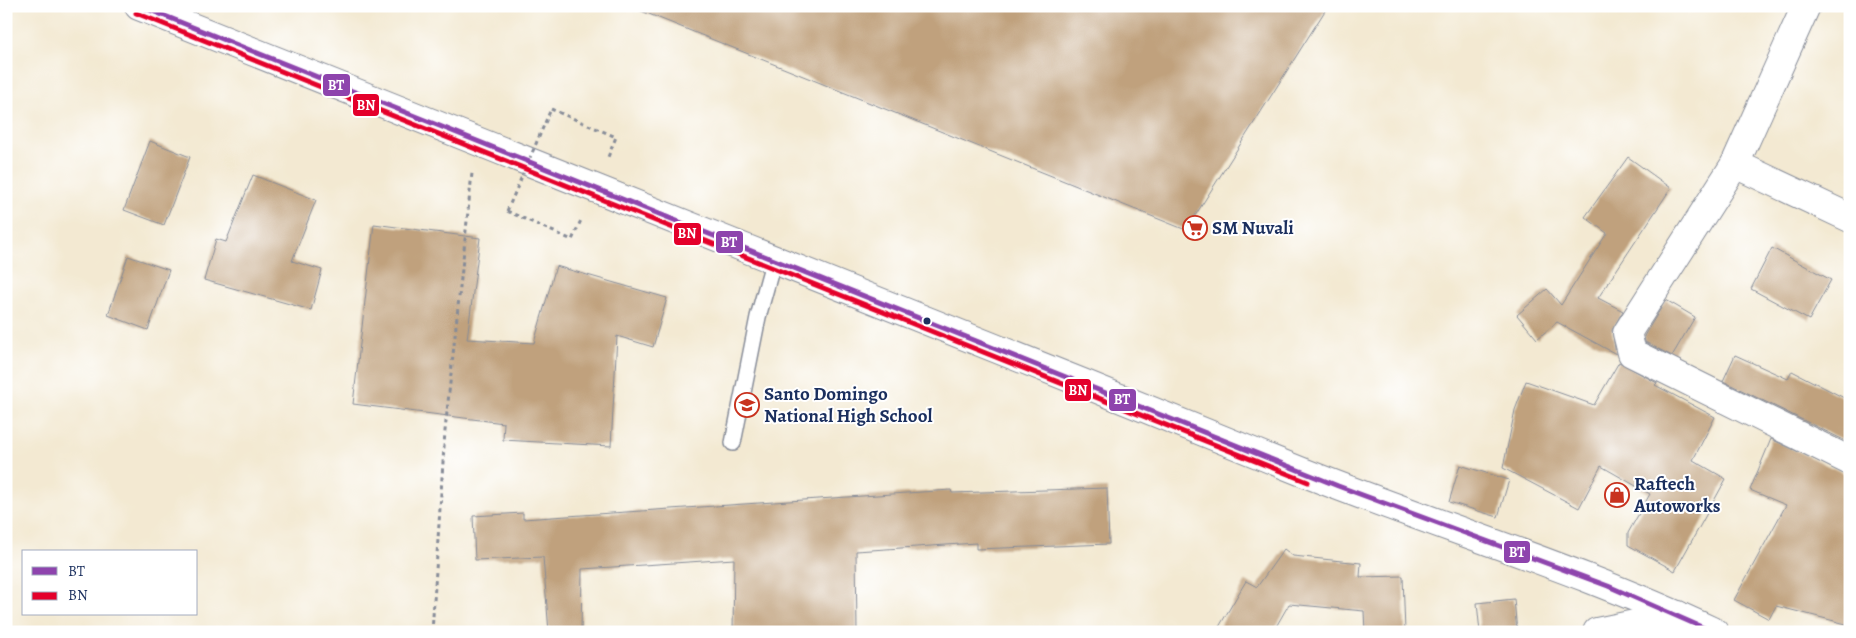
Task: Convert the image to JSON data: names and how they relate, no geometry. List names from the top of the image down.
{
  "places": {
    "supermarket": ["SM Nuvali"],
    "school or university": ["Santo Domingo National High School"],
    "shop": ["Raftech Autoworks"]
  },
  "lines": ["transit line BT", "transit line BN"],
  "legend": ["BT", "BN"]
}
